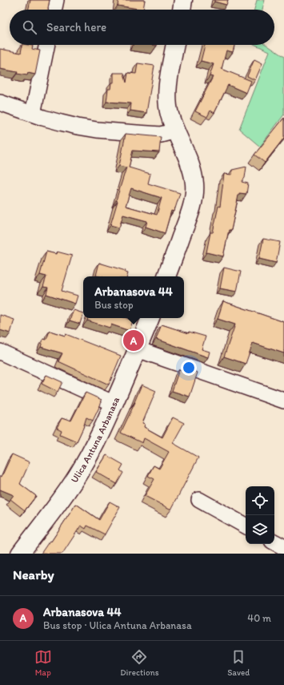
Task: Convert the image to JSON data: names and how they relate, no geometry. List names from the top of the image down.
{
  "streets": {
    "main road": ["Ulica Antuna Arbanasa"]
  },
  "page": {
    "search": "Search here",
    "popup": ["Arbanasova 44", "Bus stop"],
    "pins": "A",
    "heading": "Nearby",
    "list": [
      {
        "mark": "A",
        "name": "Arbanasova 44",
        "note": "Bus stop · Ulica Antuna Arbanasa",
        "value": "40 m"
      }
    ],
    "nav": ["Map", "Directions", "Saved"]
  }
}
